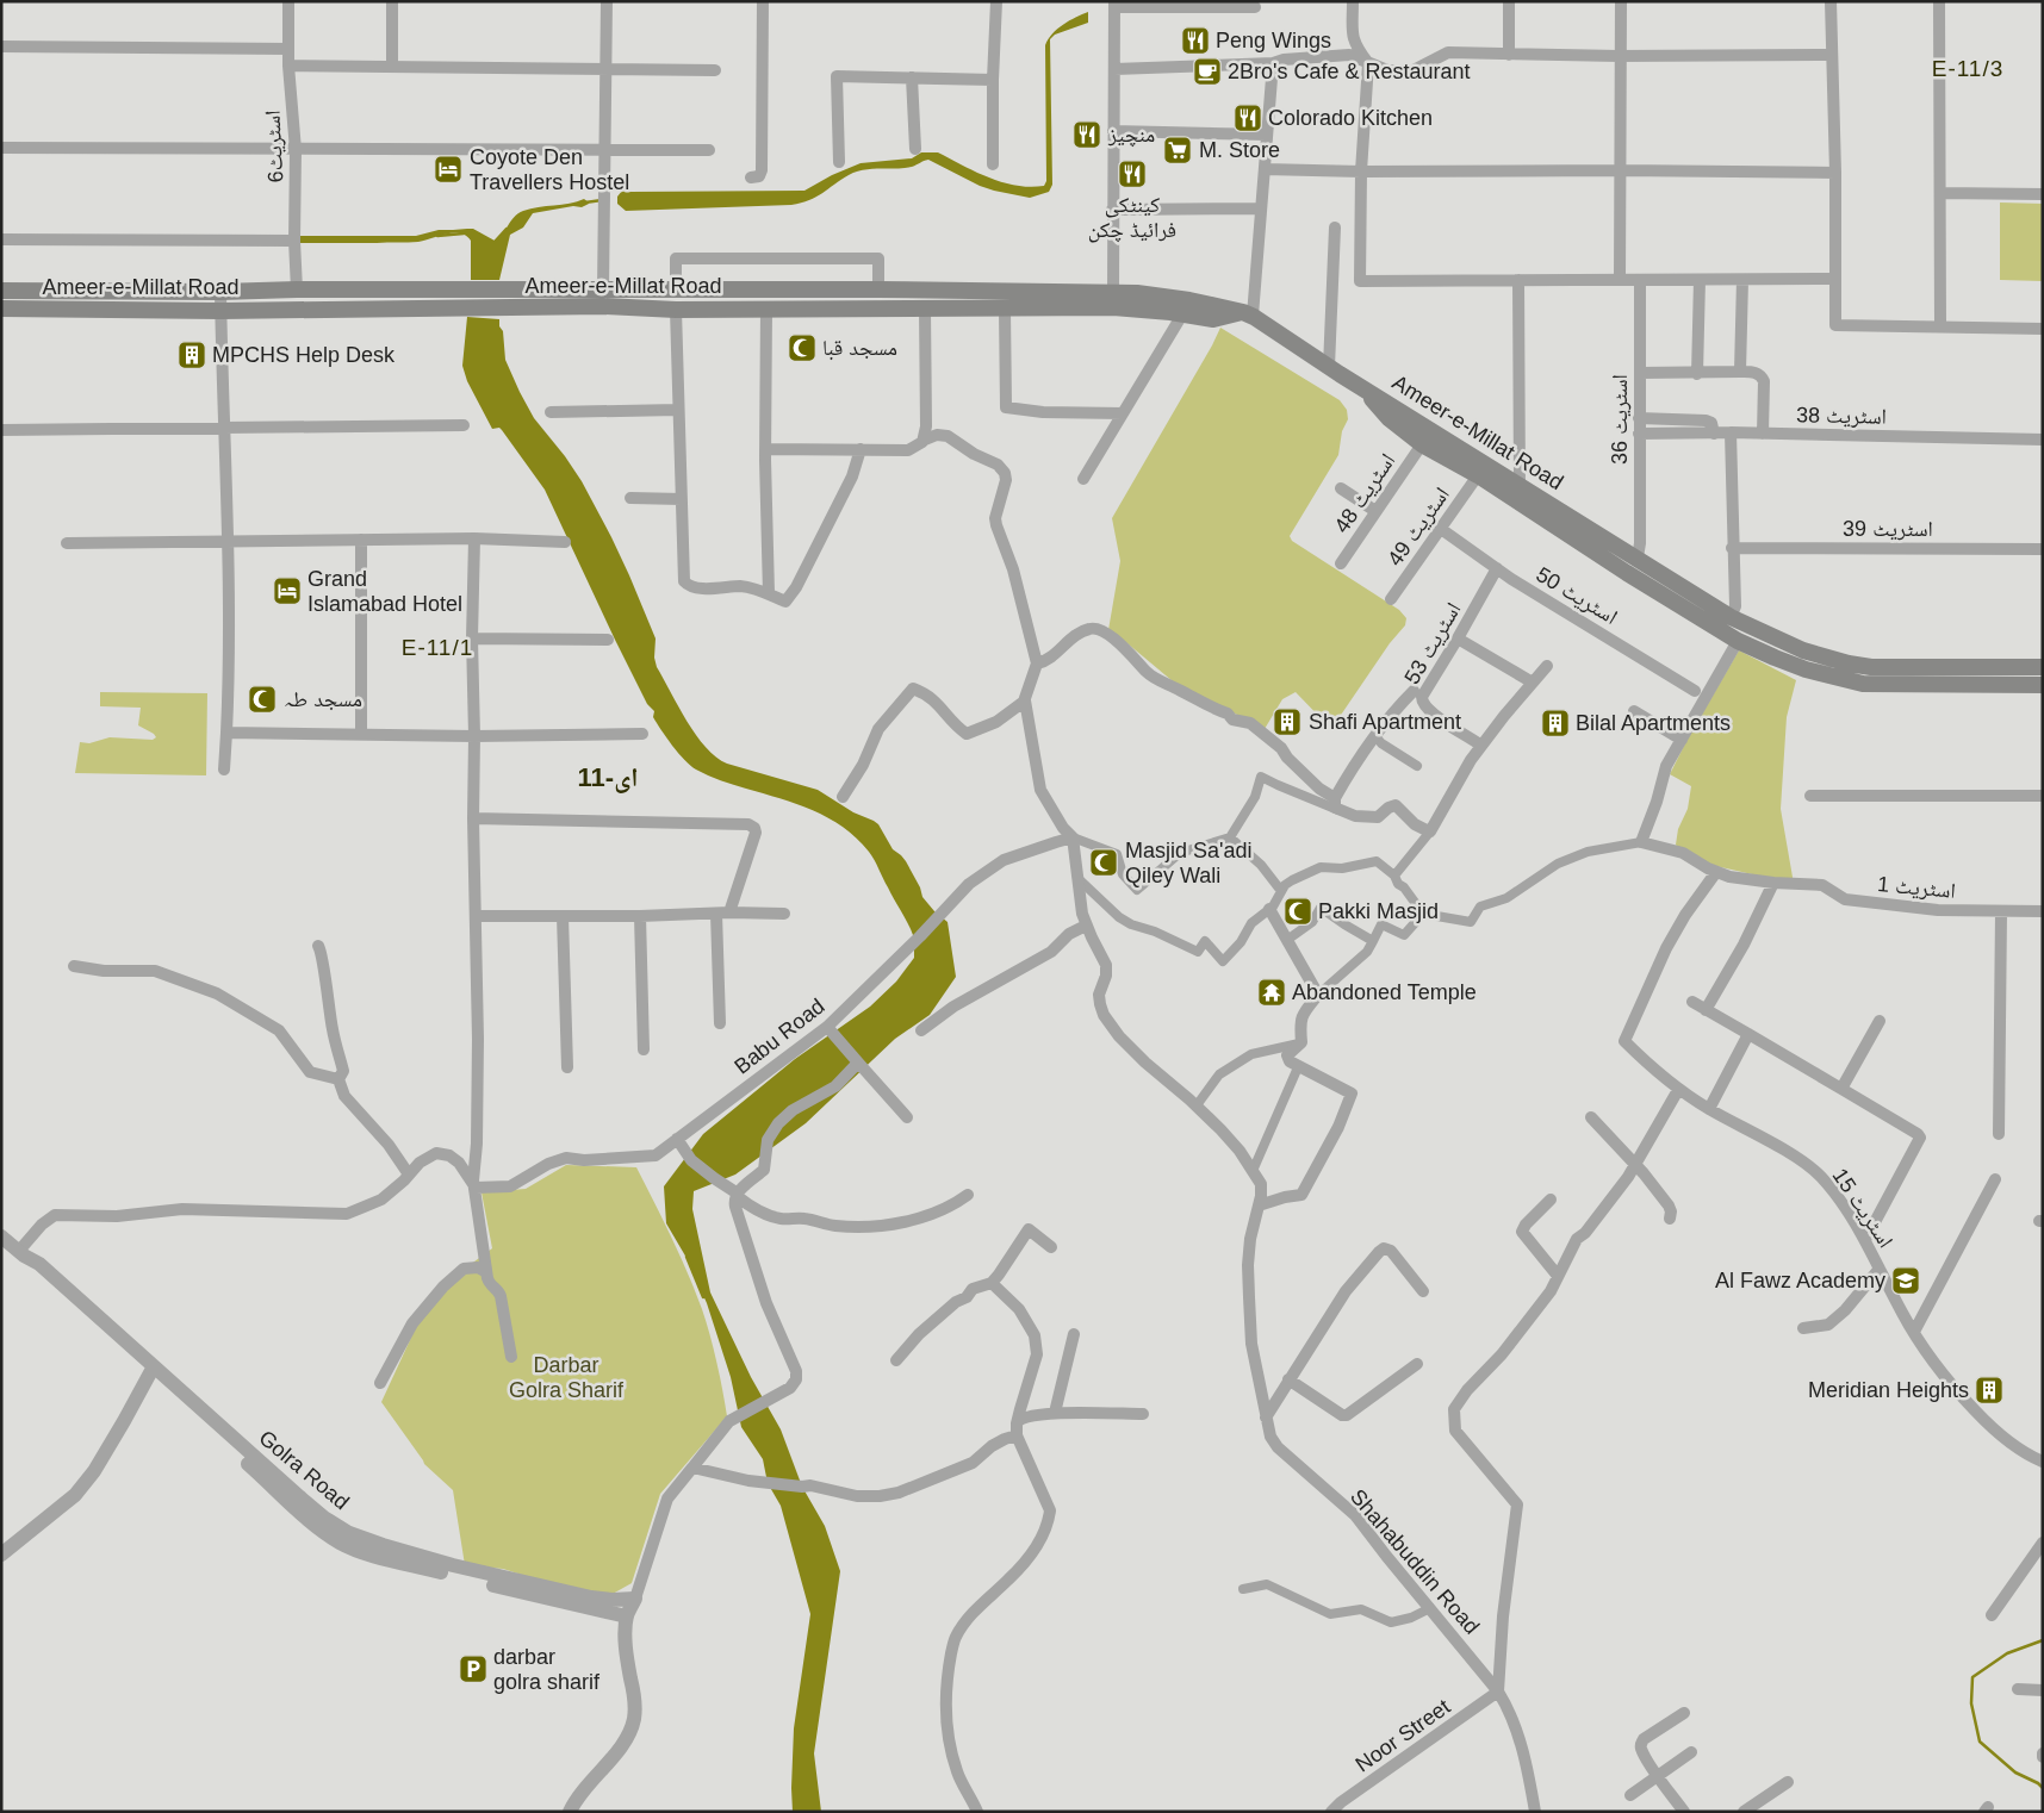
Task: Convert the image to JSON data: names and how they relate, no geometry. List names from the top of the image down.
{
  "streets": {
    "main road": ["Ameer-e-Millat Road"],
    "street": [
      "اسٹریٹ6",
      "اسٹریٹ 38",
      "اسٹریٹ 36",
      "اسٹریٹ 48",
      "اسٹریٹ 49",
      "اسٹریٹ 39",
      "اسٹریٹ 50",
      "اسٹریٹ 53",
      "اسٹریٹ 1",
      "Babu Road",
      "اسٹریٹ 15",
      "Golra Road",
      "Shahabuddin Road",
      "Noor Street"
    ]
  },
  "crossings": [
    ["اسٹریٹ6", "Ameer-e-Millat Road"],
    ["Ameer-e-Millat Road", "اسٹریٹ 36"],
    ["Ameer-e-Millat Road", "اسٹریٹ 48"],
    ["Ameer-e-Millat Road", "اسٹریٹ 49"],
    ["اسٹریٹ 38", "اسٹریٹ 36"],
    ["اسٹریٹ 49", "اسٹریٹ 50"],
    ["اسٹریٹ 50", "اسٹریٹ 53"],
    ["اسٹریٹ 1", "اسٹریٹ 15"],
    ["Shahabuddin Road", "Noor Street"]
  ],
  "districts": ["E-11/3", "E-11/1", "ای-11"],
  "parks": ["Darbar Golra Sharif"],
  "places": {
    "restaurant": [
      "Peng Wings",
      "Colorado Kitchen",
      "منچیز",
      "کینٹکی فرائیڈ چکن"
    ],
    "cafe": ["2Bro's Cafe & Restaurant"],
    "supermarket": ["M. Store"],
    "hotel": ["Coyote Den Travellers Hostel", "Grand Islamabad Hotel"],
    "mosque": [
      "مسجد قبا",
      "مسجد طہ",
      "Masjid Sa'adi Qiley Wali",
      "Pakki Masjid"
    ],
    "building": [
      "MPCHS Help Desk",
      "Shafi Apartment",
      "Bilal Apartments",
      "Meridian Heights"
    ],
    "temple": ["Abandoned Temple"],
    "school or university": ["Al Fawz Academy"],
    "parking": ["darbar golra sharif"]
  }
}
